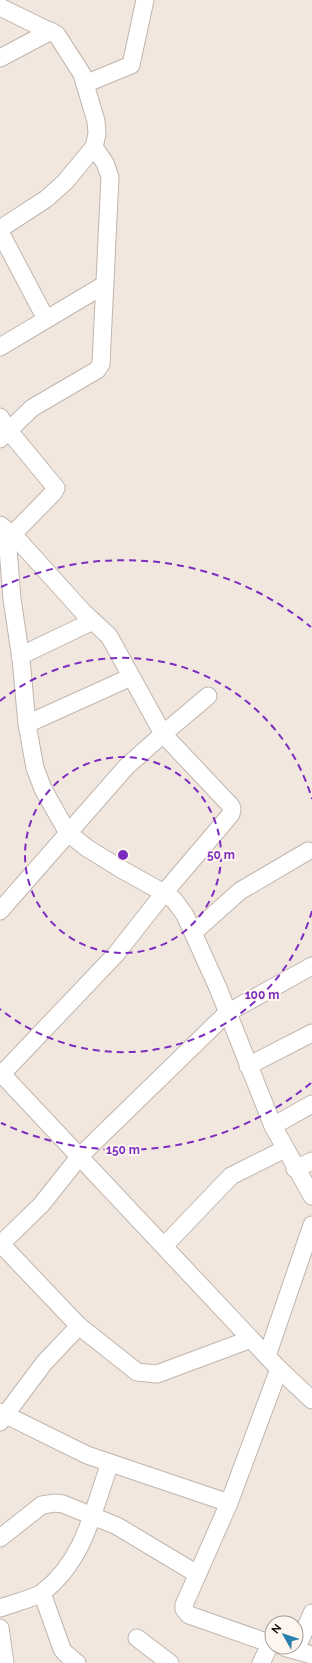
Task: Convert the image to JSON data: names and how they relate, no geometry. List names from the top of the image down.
{
  "north": "top left",
  "rings": ["50 m", "100 m", "150 m"]
}
